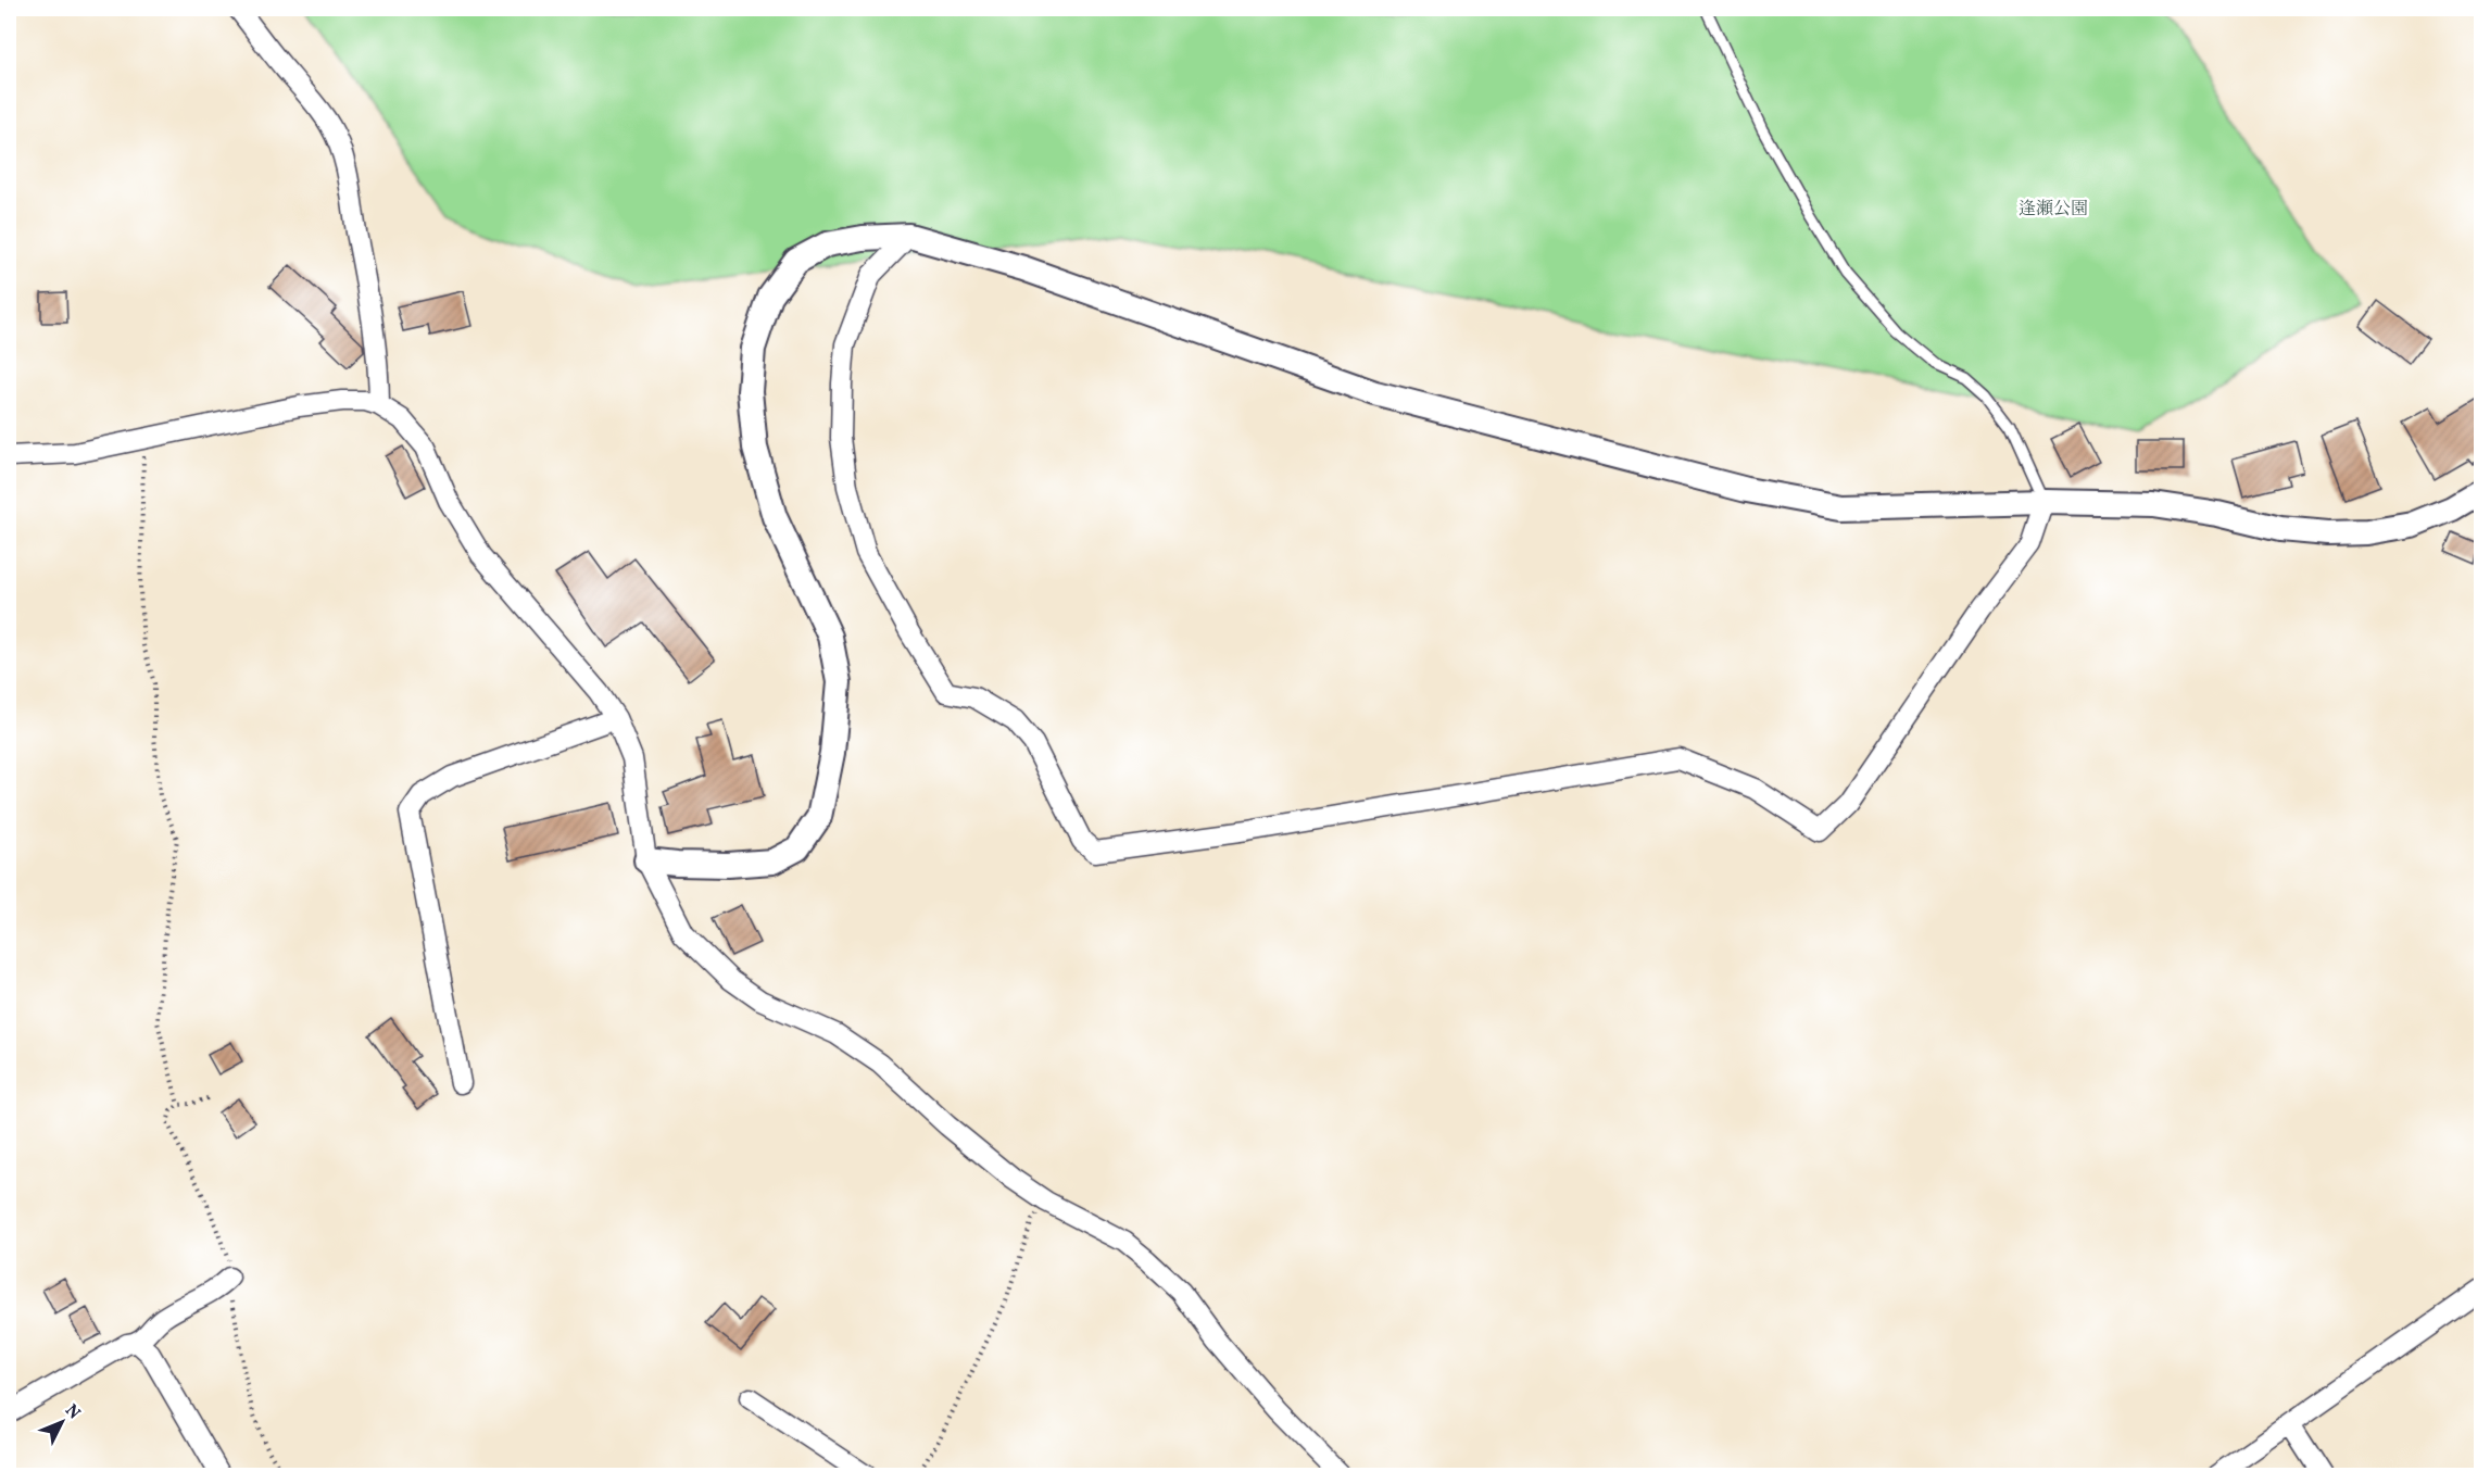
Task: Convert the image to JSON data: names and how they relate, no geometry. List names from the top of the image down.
{
  "parks": ["逢瀬公園"],
  "north": "top right"
}
